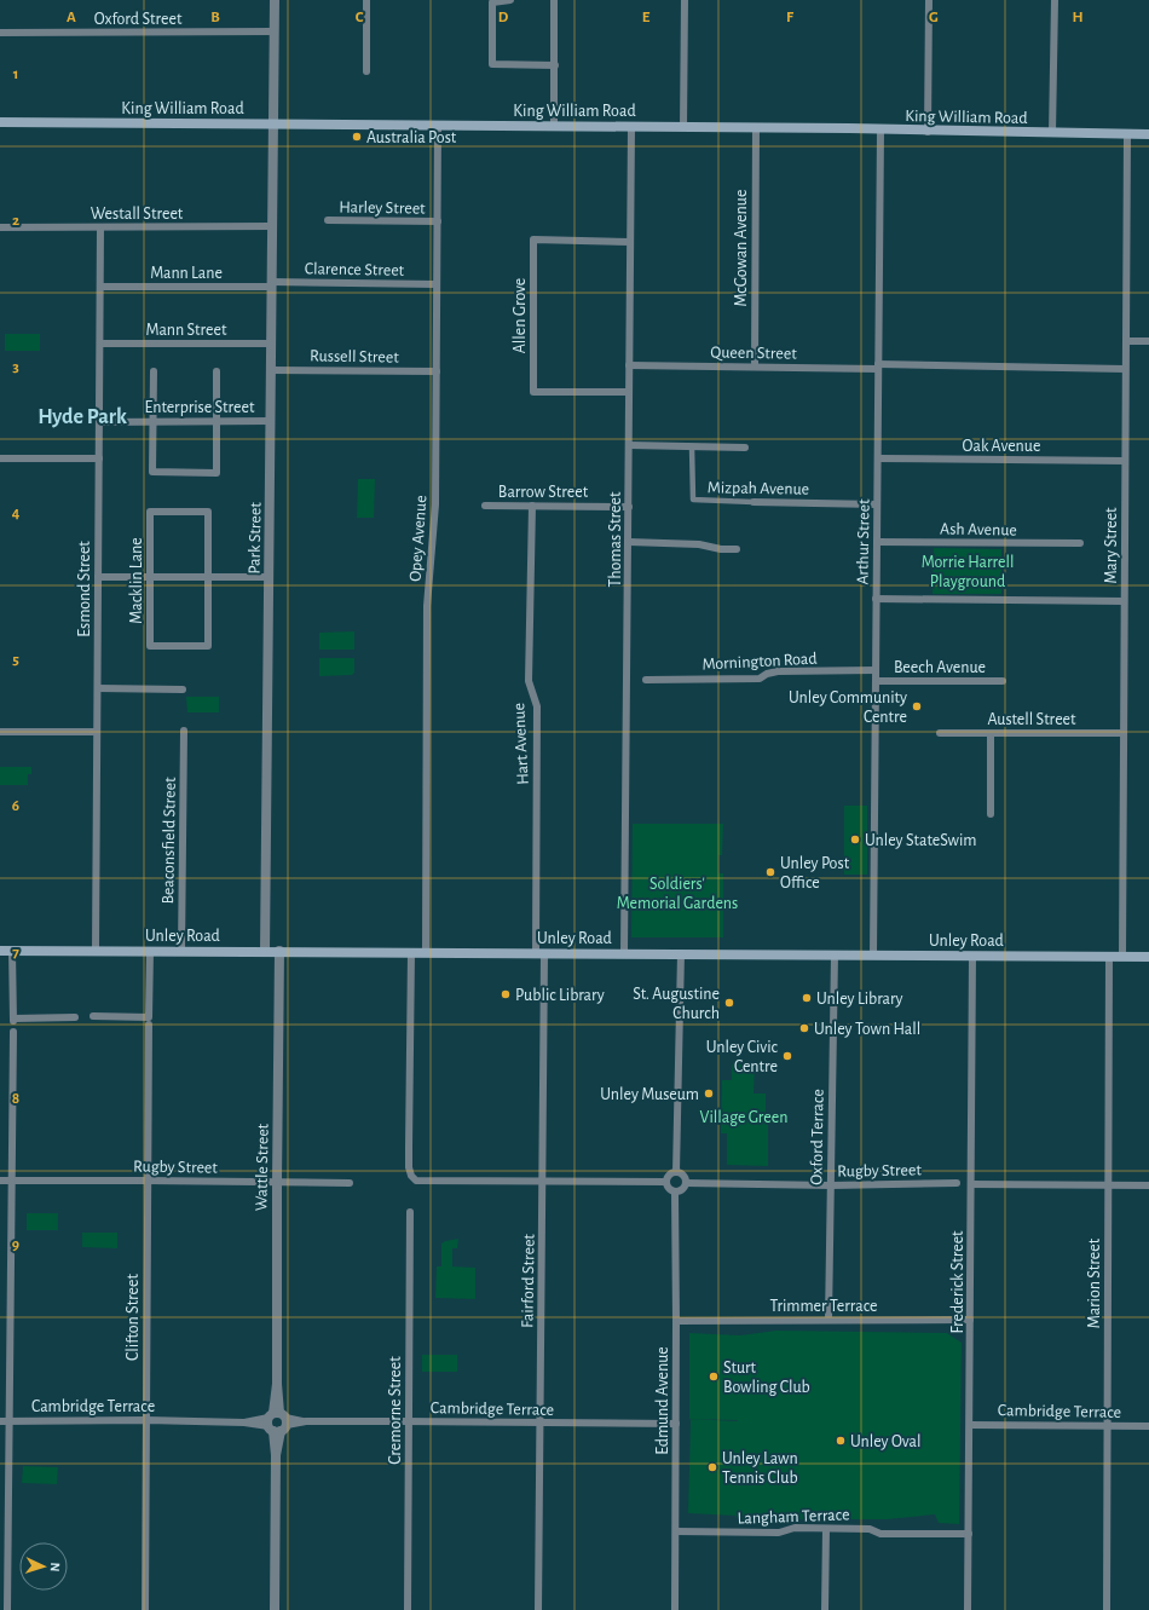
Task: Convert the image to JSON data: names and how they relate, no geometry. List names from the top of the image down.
{
  "streets": {
    "main road": ["King William Road", "Unley Road"],
    "street": [
      "Oxford Street",
      "Harley Street",
      "Westall Street",
      "McGowan Avenue",
      "Clarence Street",
      "Mann Lane",
      "Allen Grove",
      "Mann Street",
      "Queen Street",
      "Russell Street",
      "Enterprise Street",
      "Oak Avenue",
      "Mizpah Avenue",
      "Barrow Street",
      "Ash Avenue",
      "Park Street",
      "Opey Avenue",
      "Thomas Street",
      "Arthur Street",
      "Mary Street",
      "Macklin Lane",
      "Esmond Street",
      "Mornington Road",
      "Beech Avenue",
      "Austell Street",
      "Hart Avenue",
      "Beaconsfield Street",
      "Oxford Terrace",
      "Rugby Street",
      "Wattle Street",
      "Fairford Street",
      "Frederick Street",
      "Marion Street",
      "Trimmer Terrace",
      "Clifton Street",
      "Edmund Avenue",
      "Cambridge Terrace",
      "Cremorne Street",
      "Langham Terrace"
    ]
  },
  "crossings": [
    ["Oxford Street", "Park Street"],
    ["King William Road", "McGowan Avenue"],
    ["King William Road", "Park Street"],
    ["King William Road", "Opey Avenue"],
    ["King William Road", "Thomas Street"],
    ["King William Road", "Arthur Street"],
    ["King William Road", "Mary Street"],
    ["Harley Street", "Opey Avenue"],
    ["Westall Street", "Park Street"],
    ["Westall Street", "Esmond Street"],
    ["McGowan Avenue", "Queen Street"],
    ["Clarence Street", "Mann Lane"],
    ["Clarence Street", "Park Street"],
    ["Clarence Street", "Opey Avenue"],
    ["Mann Lane", "Park Street"],
    ["Mann Lane", "Esmond Street"],
    ["Allen Grove", "Thomas Street"],
    ["Mann Street", "Park Street"],
    ["Mann Street", "Esmond Street"],
    ["Queen Street", "Thomas Street"],
    ["Queen Street", "Arthur Street"],
    ["Queen Street", "Mary Street"],
    ["Russell Street", "Park Street"],
    ["Russell Street", "Opey Avenue"],
    ["Enterprise Street", "Park Street"],
    ["Enterprise Street", "Esmond Street"],
    ["Oak Avenue", "Arthur Street"],
    ["Oak Avenue", "Mary Street"],
    ["Mizpah Avenue", "Arthur Street"],
    ["Barrow Street", "Thomas Street"],
    ["Barrow Street", "Hart Avenue"],
    ["Ash Avenue", "Arthur Street"],
    ["Park Street", "Unley Road"],
    ["Opey Avenue", "Unley Road"],
    ["Thomas Street", "Unley Road"],
    ["Arthur Street", "Mornington Road"],
    ["Arthur Street", "Beech Avenue"],
    ["Arthur Street", "Unley Road"],
    ["Mary Street", "Austell Street"],
    ["Mary Street", "Unley Road"],
    ["Esmond Street", "Unley Road"],
    ["Hart Avenue", "Unley Road"],
    ["Hart Avenue", "Fairford Street"],
    ["Beaconsfield Street", "Unley Road"],
    ["Unley Road", "Oxford Terrace"],
    ["Unley Road", "Wattle Street"],
    ["Unley Road", "Fairford Street"],
    ["Unley Road", "Frederick Street"],
    ["Unley Road", "Marion Street"],
    ["Unley Road", "Clifton Street"],
    ["Oxford Terrace", "Rugby Street"],
    ["Oxford Terrace", "Trimmer Terrace"],
    ["Rugby Street", "Wattle Street"],
    ["Rugby Street", "Clifton Street"],
    ["Rugby Street", "Edmund Avenue"],
    ["Wattle Street", "Cambridge Terrace"],
    ["Fairford Street", "Cambridge Terrace"],
    ["Frederick Street", "Trimmer Terrace"],
    ["Frederick Street", "Cambridge Terrace"],
    ["Frederick Street", "Langham Terrace"],
    ["Marion Street", "Cambridge Terrace"],
    ["Trimmer Terrace", "Edmund Avenue"],
    ["Clifton Street", "Cambridge Terrace"],
    ["Edmund Avenue", "Cambridge Terrace"],
    ["Edmund Avenue", "Langham Terrace"],
    ["Cambridge Terrace", "Cremorne Street"]
  ],
  "districts": ["Hyde Park"],
  "parks": ["Morrie Harrell Playground", "Soldiers' Memorial Gardens", "Village Green"],
  "places": [
    "Australia Post",
    "Unley Community Centre",
    "Unley StateSwim",
    "Unley Post Office",
    "Public Library",
    "Unley Library",
    "St. Augustine Church",
    "Unley Town Hall",
    "Unley Civic Centre",
    "Unley Museum",
    "Sturt Bowling Club",
    "Unley Oval",
    "Unley Lawn Tennis Club"
  ],
  "north": "right",
  "grid": {
    "columns": [
      "A",
      "B",
      "C",
      "D",
      "E",
      "F",
      "G",
      "H"
    ],
    "rows": [
      "1",
      "2",
      "3",
      "4",
      "5",
      "6",
      "7",
      "8",
      "9"
    ]
  }
}
